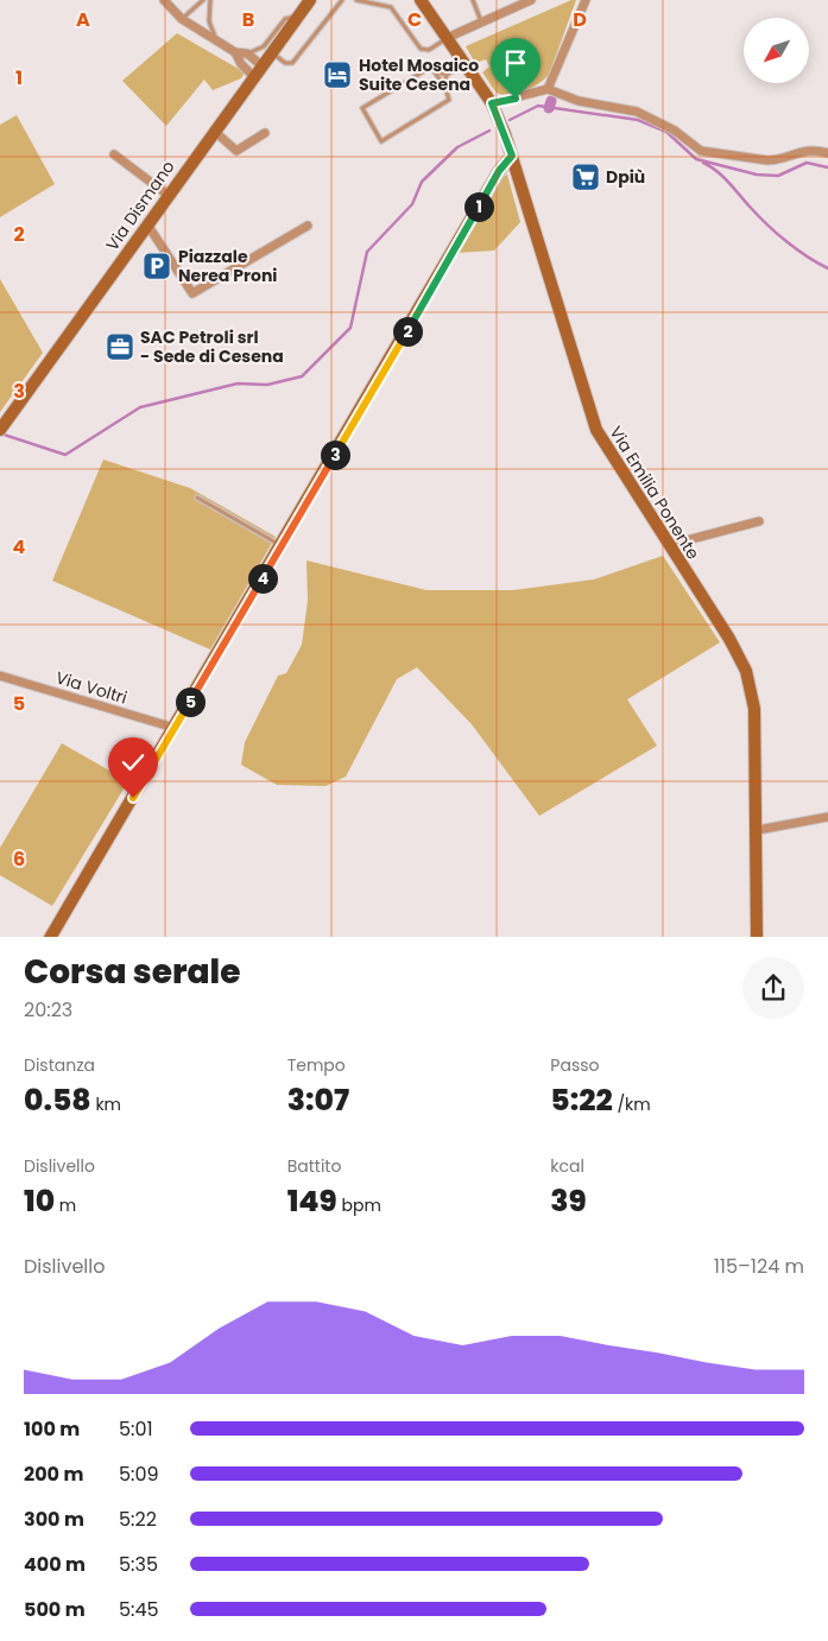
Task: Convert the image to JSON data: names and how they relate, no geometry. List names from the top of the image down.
{
  "streets": {
    "main road": ["Via Dismano", "Via Emilia Ponente"],
    "street": ["Via Voltri"]
  },
  "places": {
    "hotel": ["Hotel Mosaico Suite Cesena"],
    "supermarket": ["Dpiù"],
    "parking": ["Piazzale Nerea Proni"],
    "office": ["SAC Petroli srl - Sede di Cesena"]
  },
  "north": "bottom left",
  "page": {
    "pins": [
      "1",
      "2",
      "3",
      "4",
      "5"
    ],
    "heading": ["Corsa serale", "20:23"],
    "stats": [
      ["Distanza", "0.58 km"],
      ["Tempo", "3:07"],
      ["Passo", "5:22 /km"],
      ["Dislivello", "10 m"],
      ["Battito", "149 bpm"],
      ["kcal", "39"]
    ],
    "chart": ["Dislivello", "115–124 m"],
    "list": [
      {
        "name": "100 m",
        "note": "5:01"
      },
      {
        "name": "200 m",
        "note": "5:09"
      },
      {
        "name": "300 m",
        "note": "5:22"
      },
      {
        "name": "400 m",
        "note": "5:35"
      },
      {
        "name": "500 m",
        "note": "5:45"
      }
    ]
  },
  "grid": {
    "columns": [
      "A",
      "B",
      "C",
      "D"
    ],
    "rows": [
      "1",
      "2",
      "3",
      "4",
      "5",
      "6"
    ]
  }
}
